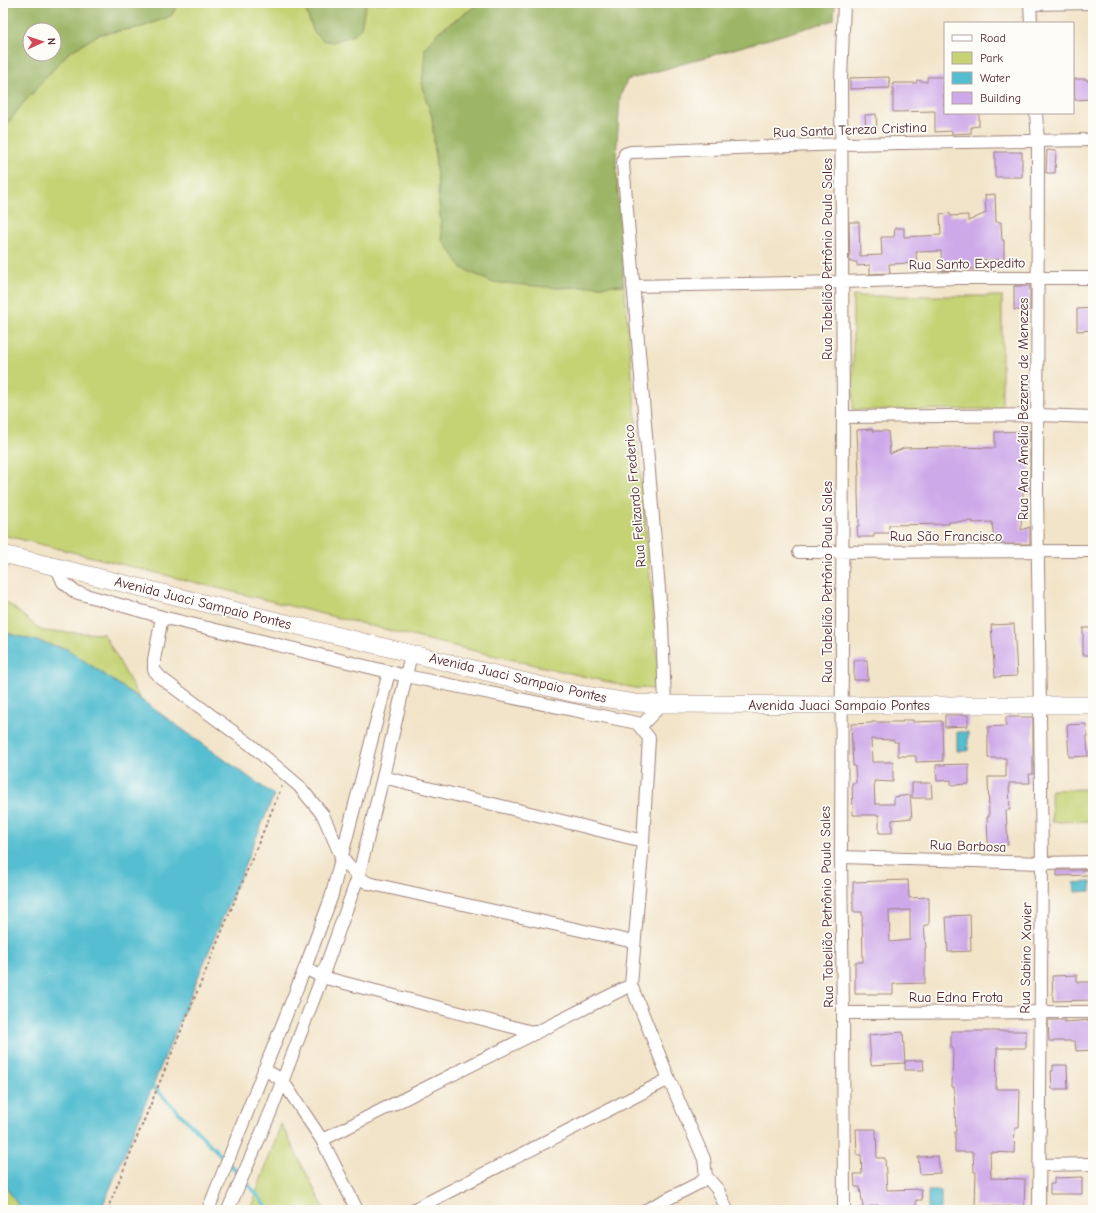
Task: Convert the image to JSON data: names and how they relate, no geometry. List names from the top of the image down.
{
  "streets": {
    "main road": ["Avenida Juaci Sampaio Pontes"],
    "street": [
      "Rua Santa Tereza Cristina",
      "Rua Tabelião Petrônio Paula Sales",
      "Rua Santo Expedito",
      "Rua Ana Amélia Bezerra de Menezes",
      "Rua Felizardo Frederico",
      "Rua São Francisco",
      "Rua Barbosa",
      "Rua Sabino Xavier",
      "Rua Edna Frota"
    ]
  },
  "crossings": [
    ["Rua Santa Tereza Cristina", "Rua Tabelião Petrônio Paula Sales"],
    ["Rua Santa Tereza Cristina", "Rua Ana Amélia Bezerra de Menezes"],
    ["Rua Santa Tereza Cristina", "Rua Felizardo Frederico"],
    ["Rua Tabelião Petrônio Paula Sales", "Rua Santo Expedito"],
    ["Rua Tabelião Petrônio Paula Sales", "Rua São Francisco"],
    ["Rua Tabelião Petrônio Paula Sales", "Avenida Juaci Sampaio Pontes"],
    ["Rua Tabelião Petrônio Paula Sales", "Rua Barbosa"],
    ["Rua Tabelião Petrônio Paula Sales", "Rua Edna Frota"],
    ["Rua Santo Expedito", "Rua Ana Amélia Bezerra de Menezes"],
    ["Rua Ana Amélia Bezerra de Menezes", "Rua São Francisco"],
    ["Rua Ana Amélia Bezerra de Menezes", "Avenida Juaci Sampaio Pontes"],
    ["Rua Ana Amélia Bezerra de Menezes", "Rua Sabino Xavier"],
    ["Rua Felizardo Frederico", "Avenida Juaci Sampaio Pontes"],
    ["Avenida Juaci Sampaio Pontes", "Rua Sabino Xavier"],
    ["Rua Barbosa", "Rua Sabino Xavier"],
    ["Rua Sabino Xavier", "Rua Edna Frota"]
  ],
  "legend": [
    "Road",
    "Park",
    "Water",
    "Building"
  ],
  "north": "right"
}
